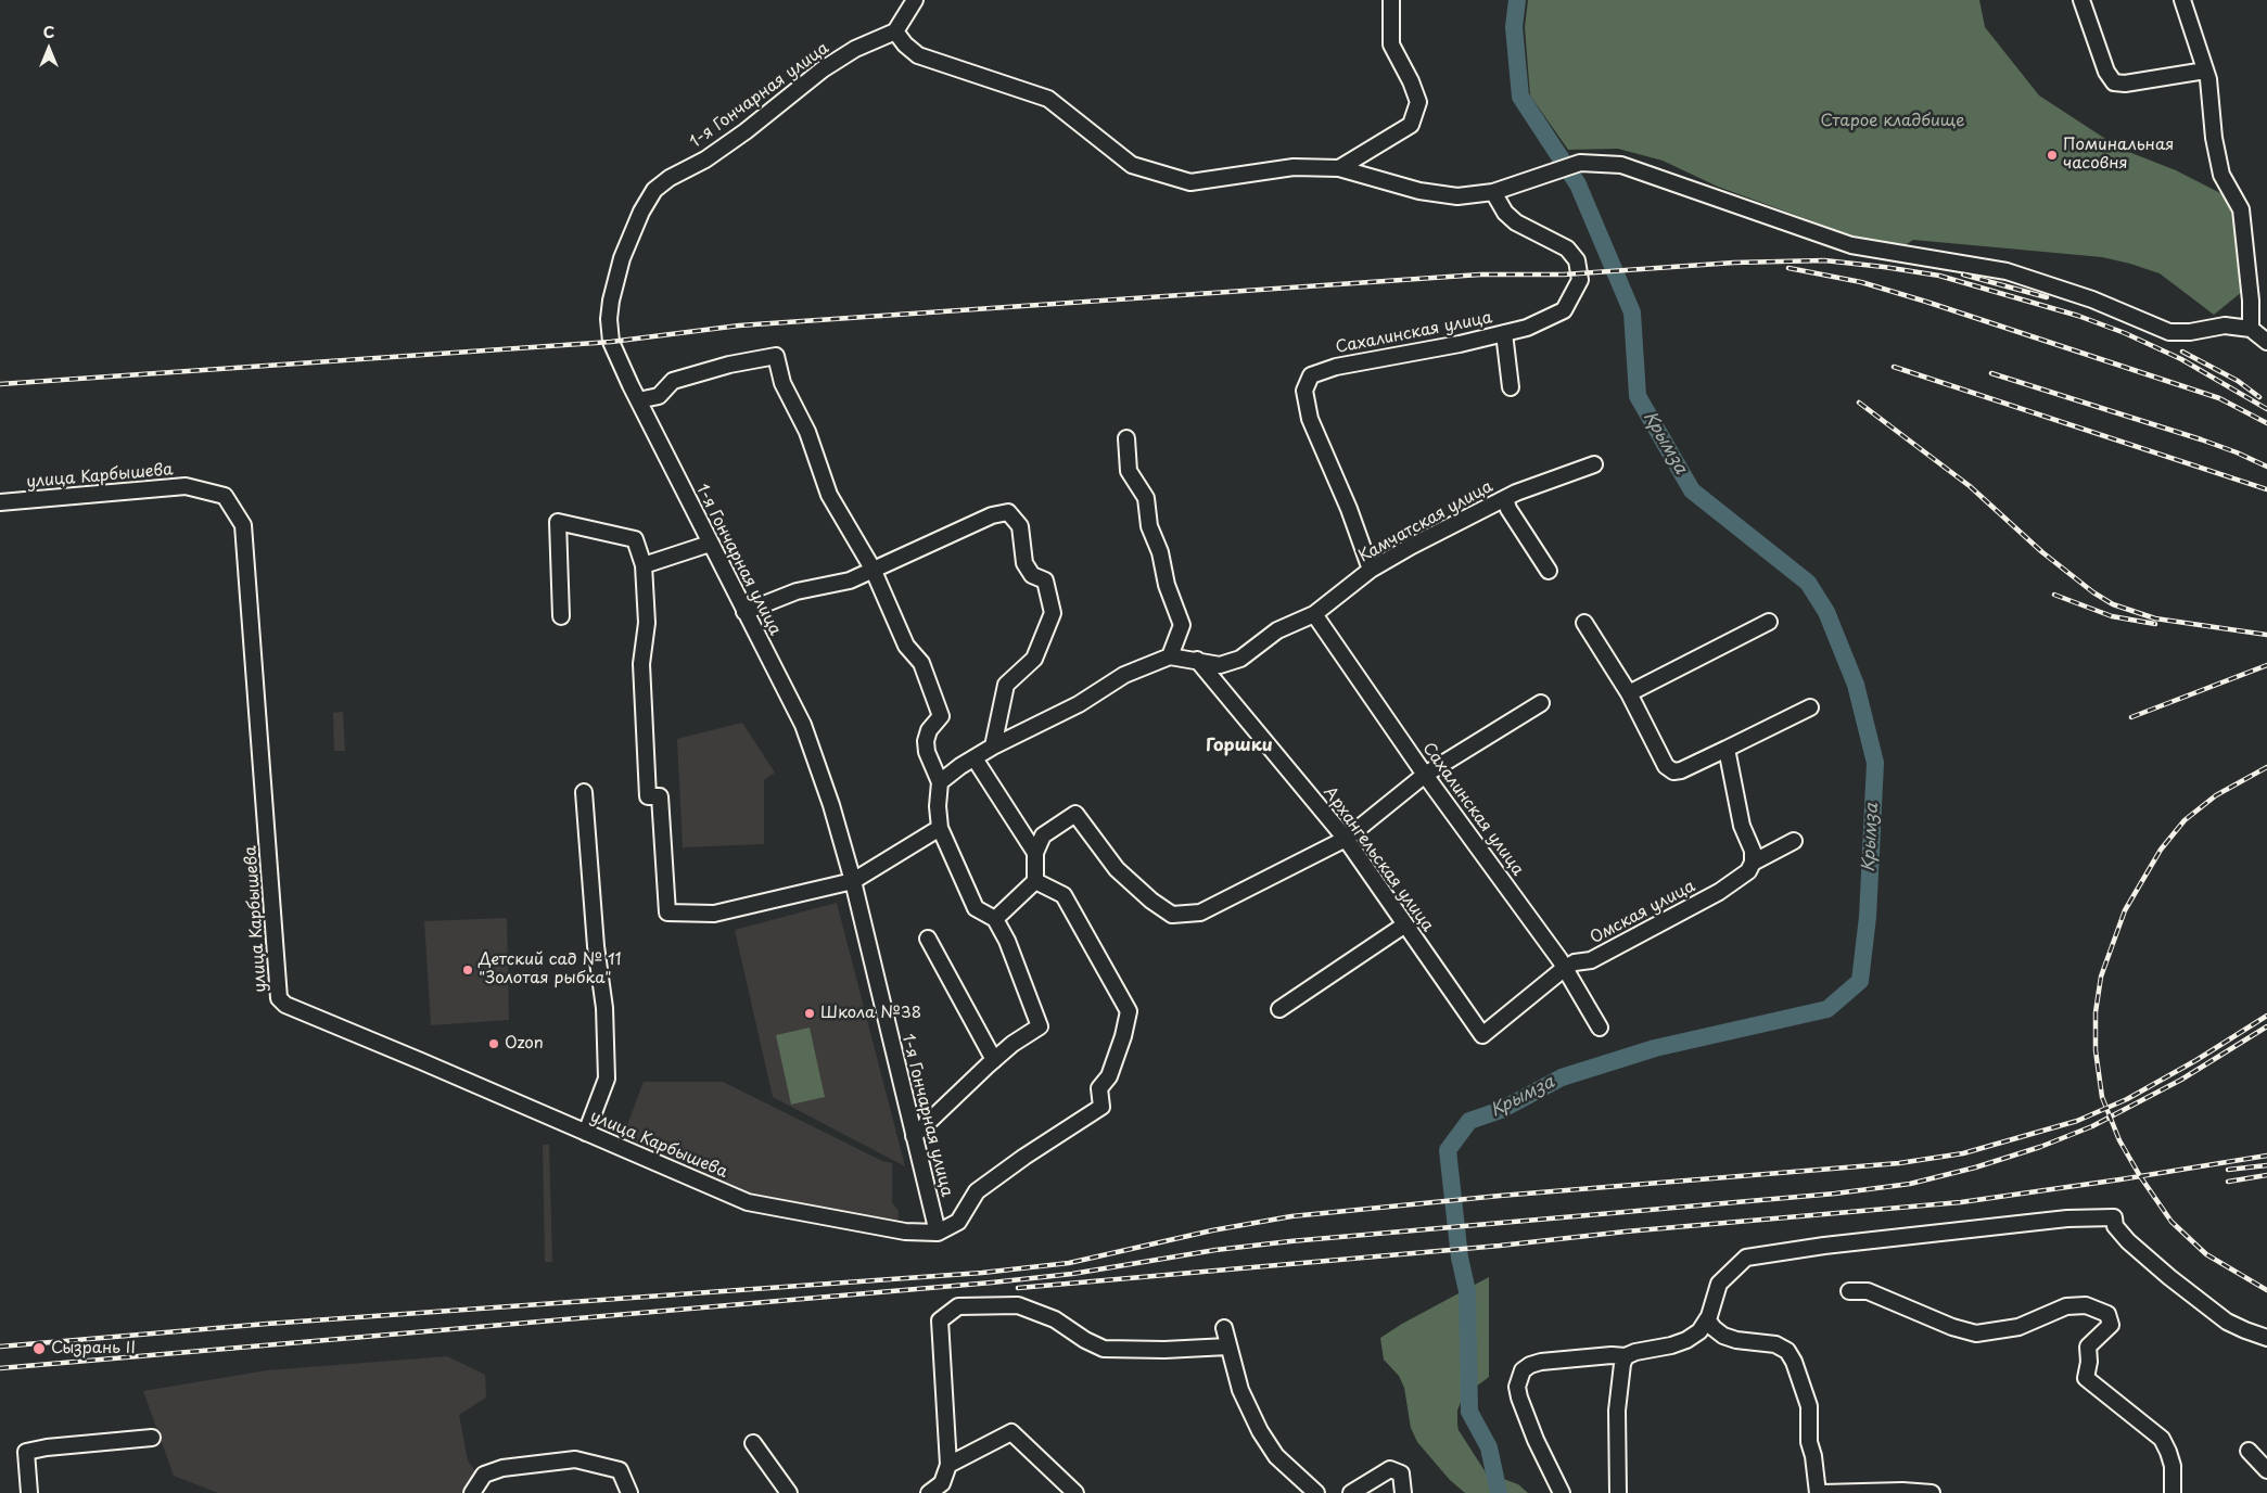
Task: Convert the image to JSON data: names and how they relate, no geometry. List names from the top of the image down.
{
  "streets": {
    "street": [
      "1-я Гончарная улица",
      "Сахалинская улица",
      "улица Карбышева",
      "Камчатская улица",
      "Архангельская улица",
      "Омская улица"
    ]
  },
  "crossings": [
    ["1-я Гончарная улица", "улица Карбышева"],
    ["Сахалинская улица", "Камчатская улица"],
    ["Сахалинская улица", "Омская улица"],
    ["Камчатская улица", "Архангельская улица"],
    ["Архангельская улица", "Омская улица"]
  ],
  "districts": ["Горшки"],
  "water": ["Крымза"],
  "parks": ["Старое кладбище"],
  "places": [
    "Поминальная часовня",
    "Детский сад № 11 \"Золотая рыбка\"",
    "Школа №38",
    "Ozon",
    "Сызрань II"
  ],
  "north": "top"
}
